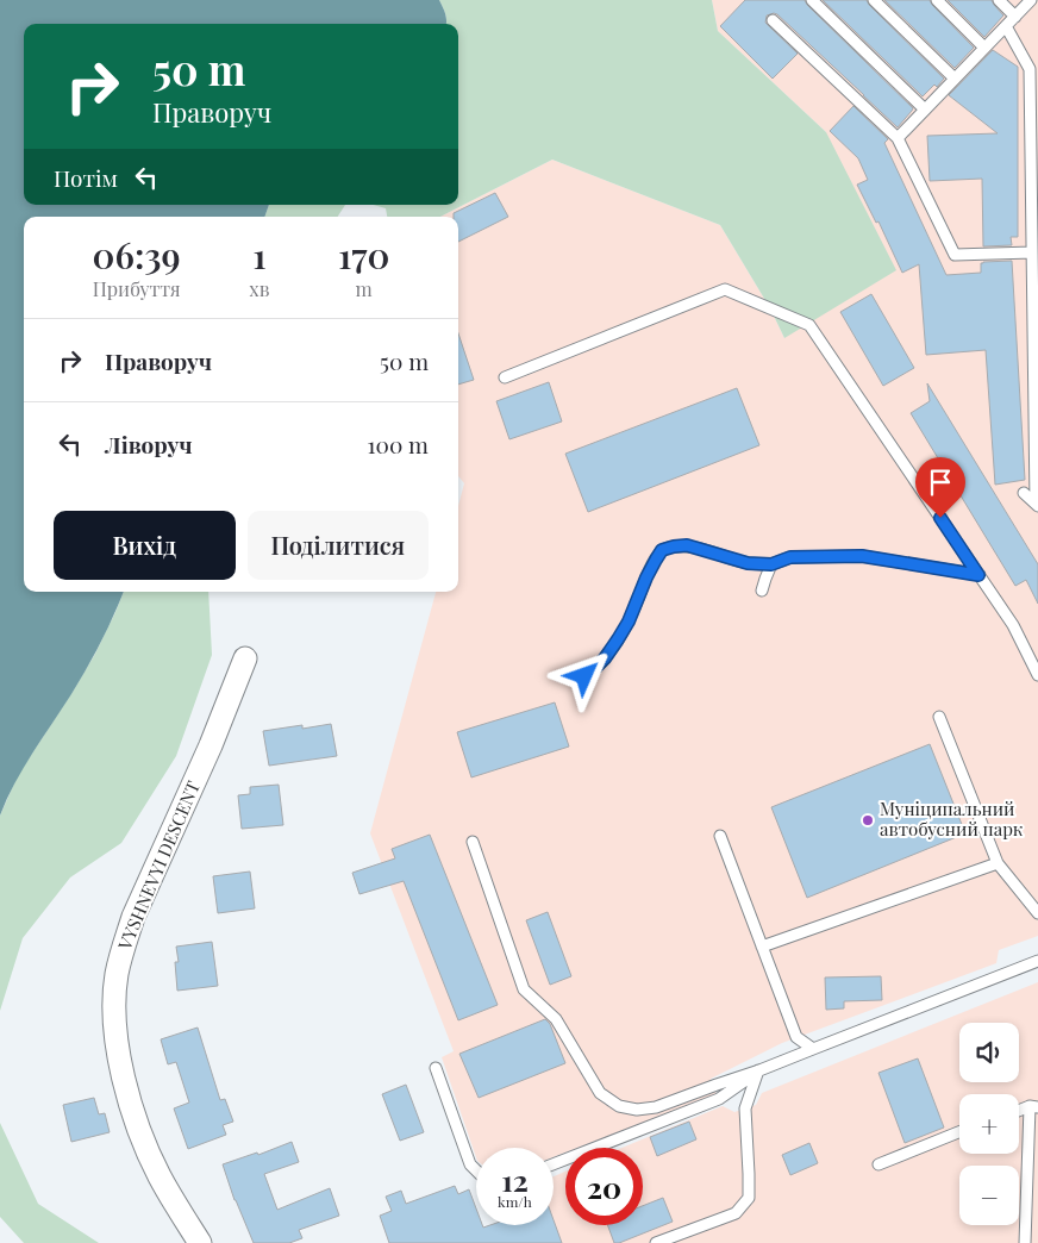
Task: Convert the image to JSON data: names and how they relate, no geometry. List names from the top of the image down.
{
  "streets": {
    "street": ["VYSHNEVYI DESCENT"]
  },
  "places": ["Муніципальний автобусний парк"],
  "page": {
    "turn": ["50 m", "Праворуч"],
    "then": "Потім",
    "eta": [
      "06:39",
      "Прибуття",
      "1",
      "хв",
      "170",
      "m"
    ],
    "list": [
      {
        "name": "Праворуч",
        "value": "50 m"
      },
      {
        "name": "Ліворуч",
        "value": "100 m"
      }
    ],
    "buttons": ["Вихід", "Поділитися"],
    "map_buttons": ["+", "−"],
    "speed": "12 km/h",
    "limit": "20"
  }
}
